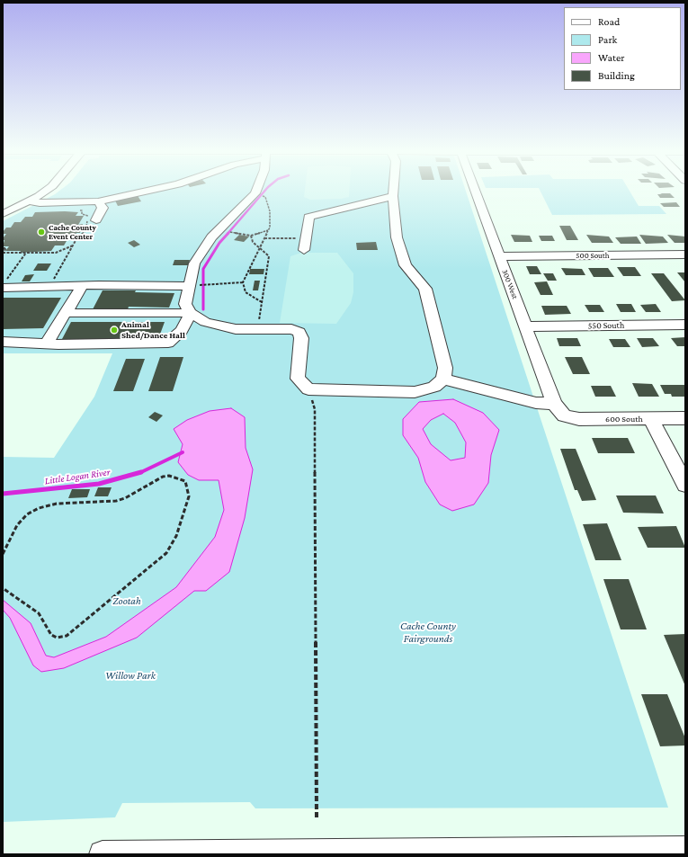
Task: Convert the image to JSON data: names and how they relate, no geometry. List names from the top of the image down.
{
  "streets": {
    "street": [
      "500 South",
      "300 West",
      "550 South",
      "600 South"
    ]
  },
  "crossings": [
    ["500 South", "300 West"],
    ["300 West", "550 South"],
    ["300 West", "600 South"]
  ],
  "water": ["Little Logan River"],
  "parks": ["Zootah", "Cache County Fairgrounds", "Willow Park"],
  "places": ["Cache County Event Center", "Animal Shed/Dance Hall"],
  "legend": [
    "Road",
    "Park",
    "Water",
    "Building"
  ]
}
